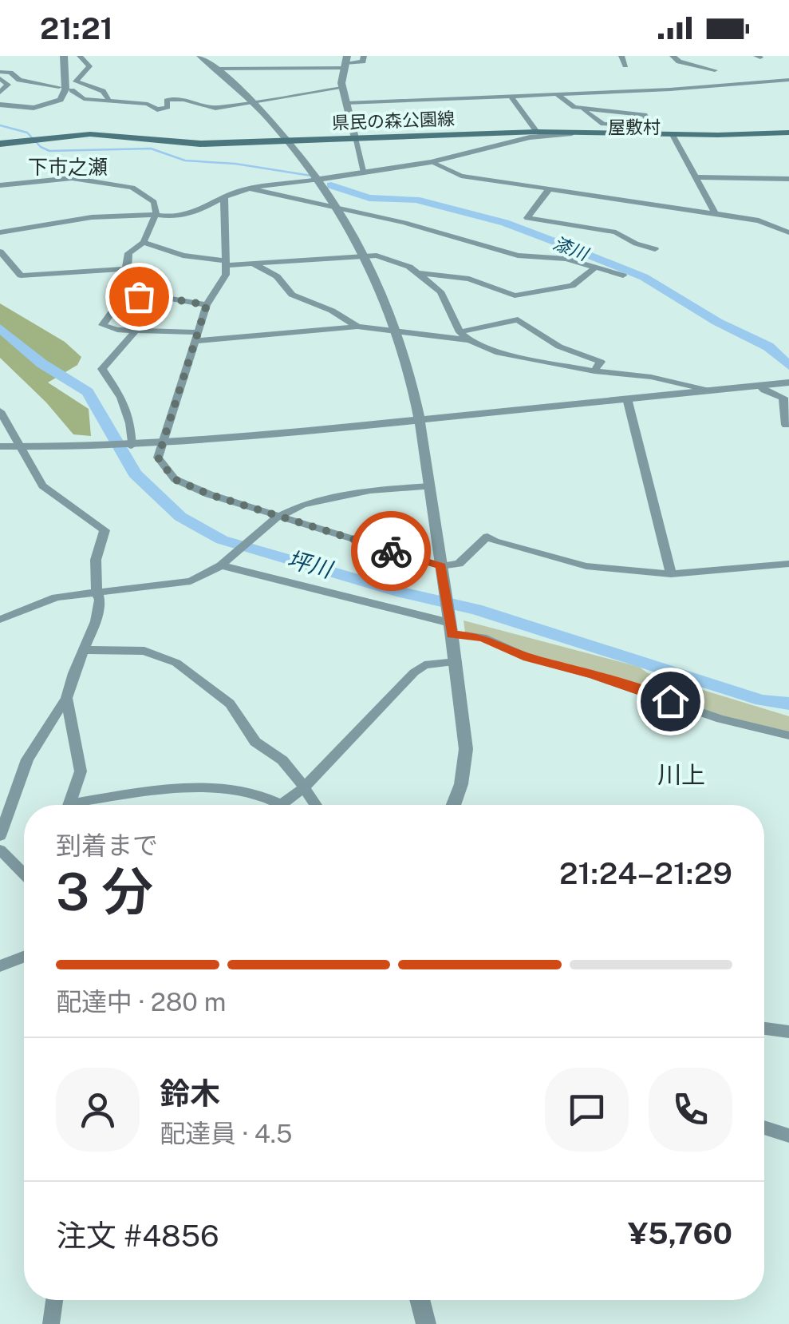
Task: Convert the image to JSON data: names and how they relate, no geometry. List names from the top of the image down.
{
  "streets": {
    "main road": ["県民の森公園線"]
  },
  "districts": ["屋敷村", "下市之瀬", "川上"],
  "water": ["漆川", "坪川"],
  "page": {
    "status": "21:21",
    "heading": ["3 分", "到着まで", "21:24–21:29"],
    "panel": [
      "鈴木",
      "配達員 · 4.5",
      "注文 #4856",
      "¥5,760"
    ],
    "bar": "配達中 · 280 m"
  }
}
